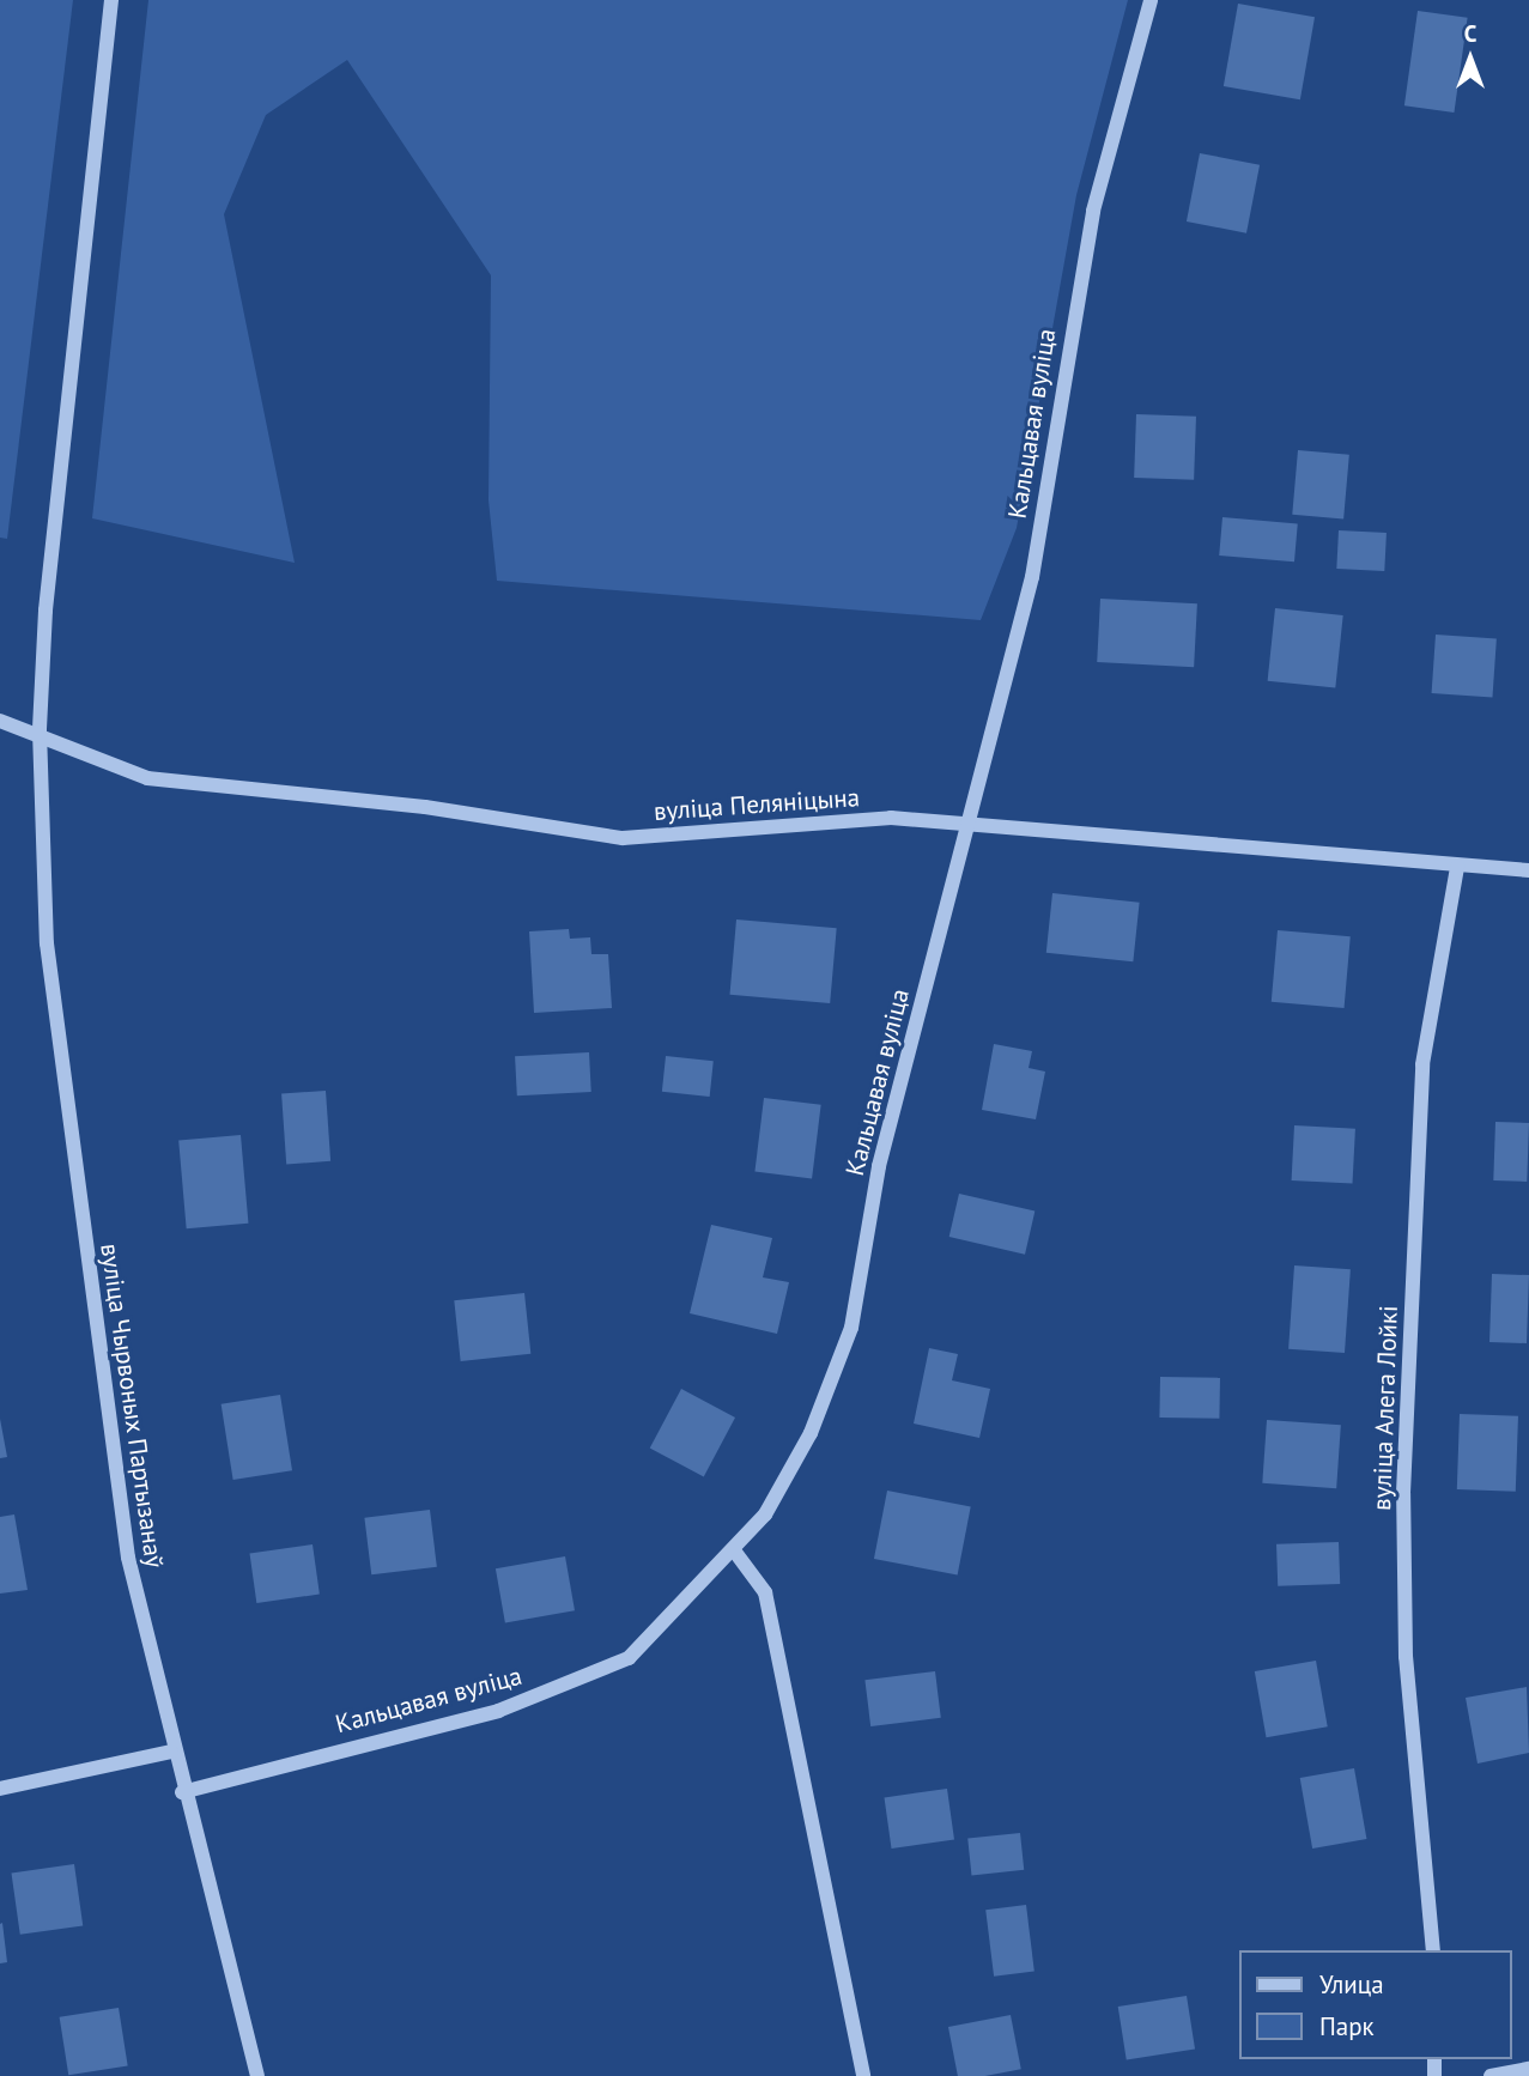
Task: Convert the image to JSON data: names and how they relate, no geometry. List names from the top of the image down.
{
  "streets": {
    "street": [
      "Кальцавая вуліца",
      "вуліца Пеляніцына",
      "вуліца Чырвоных Партызанаў",
      "вуліца Алега Лойкі"
    ]
  },
  "crossings": [
    ["Кальцавая вуліца", "вуліца Пеляніцына"],
    ["Кальцавая вуліца", "вуліца Чырвоных Партызанаў"],
    ["вуліца Пеляніцына", "вуліца Чырвоных Партызанаў"],
    ["вуліца Пеляніцына", "вуліца Алега Лойкі"]
  ],
  "legend": ["Улица", "Парк"],
  "north": "top"
}
